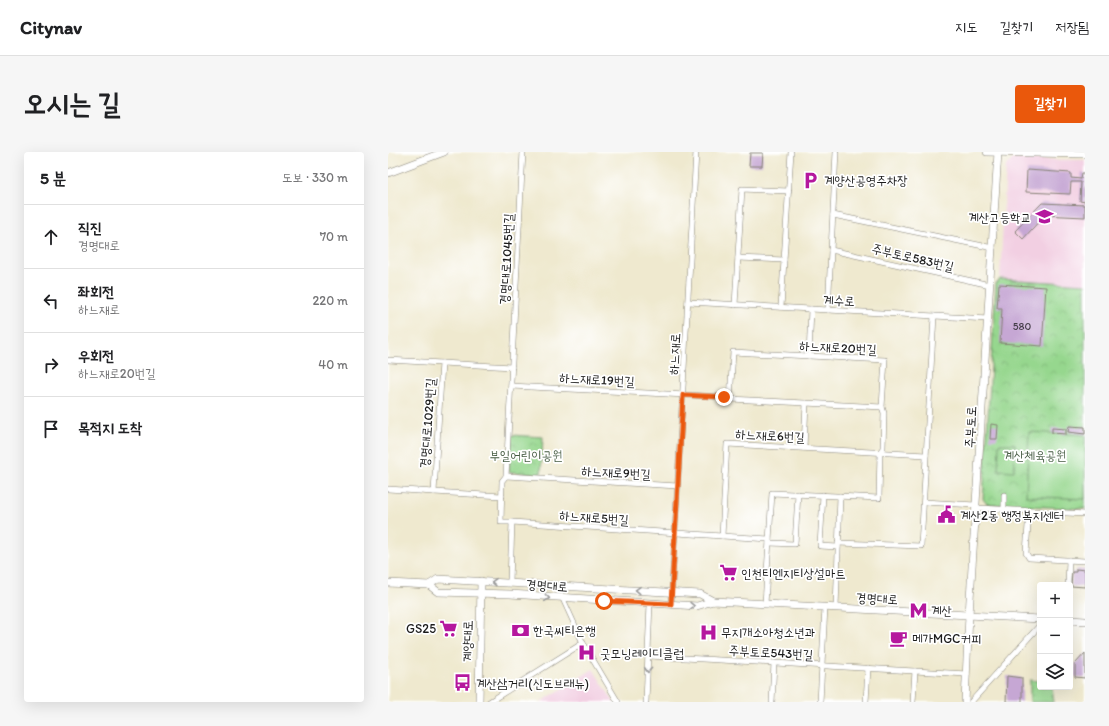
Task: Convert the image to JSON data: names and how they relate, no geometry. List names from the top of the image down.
{
  "streets": {
    "street": [
      "주부토로583번길",
      "경명대로1045번길",
      "계수로",
      "하느재로20번길",
      "하느재로",
      "하느재로19번길",
      "경명대로1029번길",
      "주부토로",
      "하느재로6번길",
      "하느재로9번길",
      "하느재로5번길",
      "경명대로",
      "계양대로",
      "주부토로543번길"
    ]
  },
  "crossings": [
    ["주부토로583번길", "주부토로"],
    ["경명대로1045번길", "하느재로19번길"],
    ["경명대로1045번길", "하느재로9번길"],
    ["경명대로1045번길", "하느재로5번길"],
    ["계수로", "하느재로"],
    ["계수로", "주부토로"],
    ["하느재로", "하느재로19번길"],
    ["하느재로", "하느재로9번길"],
    ["하느재로", "하느재로5번길"],
    ["하느재로", "경명대로"],
    ["주부토로", "경명대로"],
    ["주부토로", "주부토로543번길"],
    ["경명대로", "계양대로"]
  ],
  "parks": ["부일어린이공원", "계산체육공원"],
  "places": {
    "parking": ["계양산공영주차장"],
    "school or university": ["계산고등학교"],
    "public building": ["계산2동 행정복지센터"],
    "supermarket": ["인천티엔지티상설마트", "GS25"],
    "metro station": ["계산"],
    "bank": ["한국씨티은행"],
    "hospital": ["무지개소아청소년과", "굿모닝레이디클럽"],
    "cafe": ["메가MGC커피"],
    "bus stop": ["계산삼거리(신도브래뉴)"]
  },
  "house_numbers": ["580"],
  "page": {
    "header": "Citynav",
    "nav": ["지도", "길찾기", "저장됨"],
    "buttons": "길찾기",
    "title": "오시는 길",
    "heading": ["5 분", "도보 · 330 m"],
    "list": [
      ["직진", "경명대로", "70 m"],
      ["좌회전", "하느재로", "220 m"],
      ["우회전", "하느재로20번길", "40 m"],
      "목적지 도착"
    ],
    "map_buttons": ["+", "−"]
  }
}
